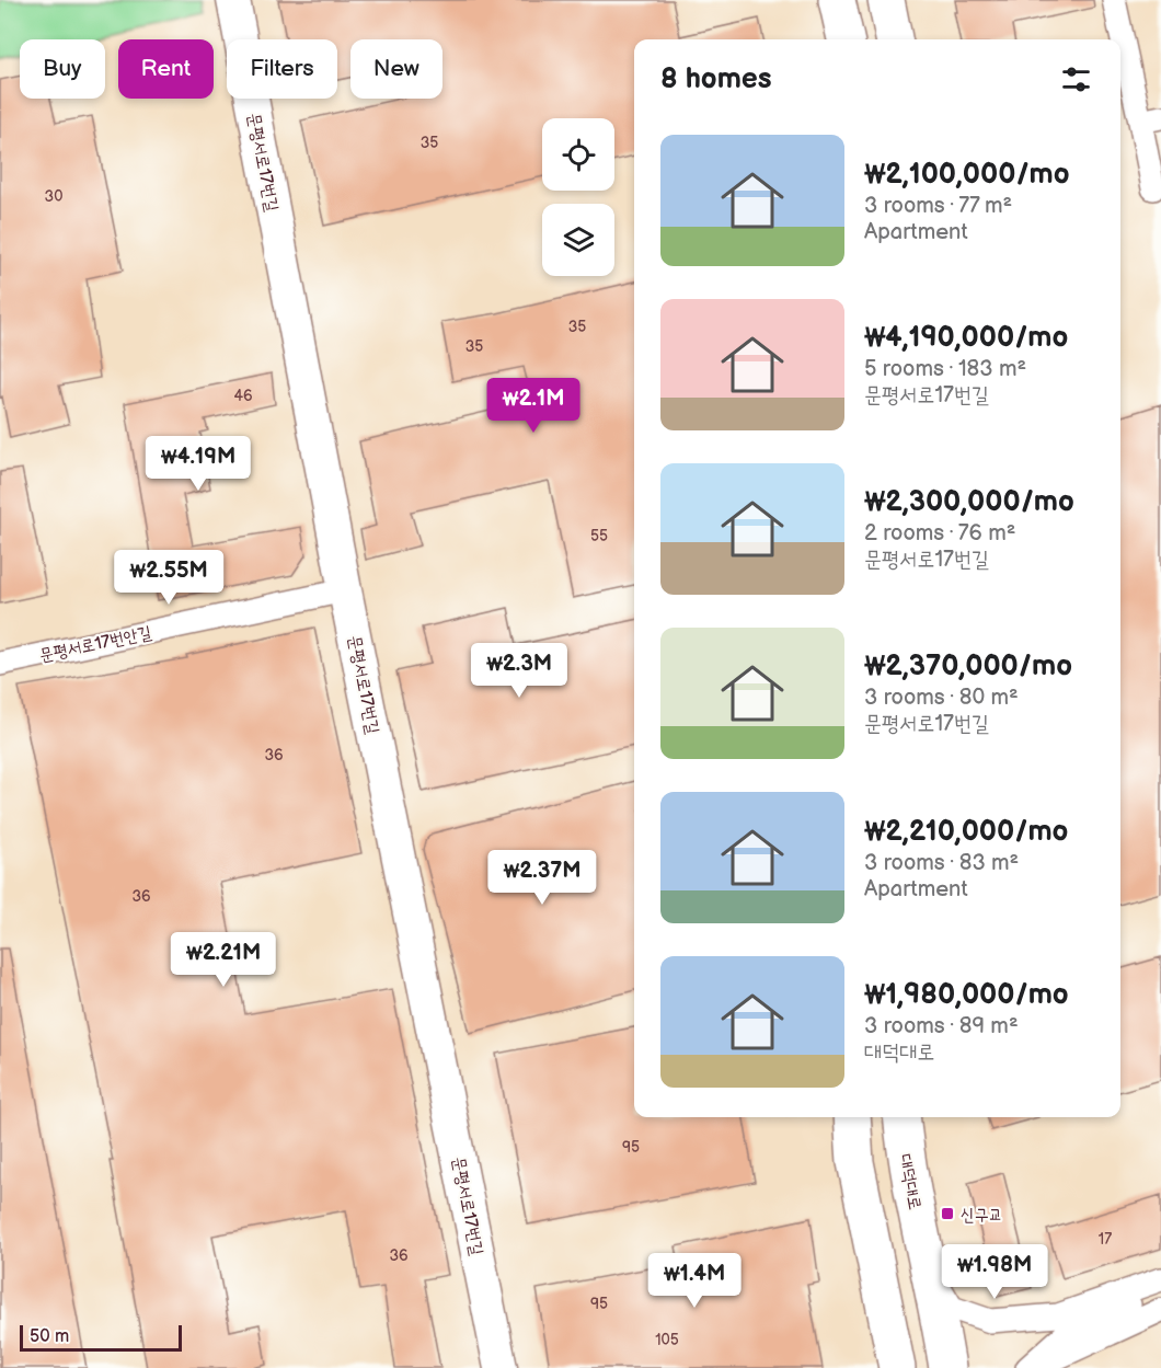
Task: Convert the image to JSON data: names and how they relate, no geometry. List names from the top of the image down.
{
  "streets": {
    "main road": ["대덕대로"],
    "street": ["문평서로17번길", "문평서로17번안길"]
  },
  "crossings": [
    ["문평서로17번길", "문평서로17번안길"]
  ],
  "places": {
    "transit": ["신구교"]
  },
  "house_numbers": [
    "35",
    "30",
    "35",
    "35",
    "46",
    "55",
    "36",
    "36",
    "95",
    "17",
    "36",
    "95",
    "105"
  ],
  "scale_bar": "50 m",
  "page": {
    "chip": [
      "Buy",
      "Rent",
      "Filters",
      "New"
    ],
    "heading": "8 homes",
    "list": [
      {
        "name": "₩2,100,000/mo",
        "note": "3 rooms · 77 m² · Apartment"
      },
      {
        "name": "₩4,190,000/mo",
        "note": "5 rooms · 183 m² · 문평서로17번길"
      },
      {
        "name": "₩2,300,000/mo",
        "note": "2 rooms · 76 m² · 문평서로17번길"
      },
      {
        "name": "₩2,370,000/mo",
        "note": "3 rooms · 80 m² · 문평서로17번길"
      },
      {
        "name": "₩2,210,000/mo",
        "note": "3 rooms · 83 m² · Apartment"
      },
      {
        "name": "₩1,980,000/mo",
        "note": "3 rooms · 89 m² · 대덕대로"
      }
    ],
    "price": [
      "₩2.1M",
      "₩4.19M",
      "₩2.55M",
      "₩2.3M",
      "₩2.37M",
      "₩2.21M",
      "₩1.98M",
      "₩1.4M"
    ],
    "scale": "50 m"
  }
}
